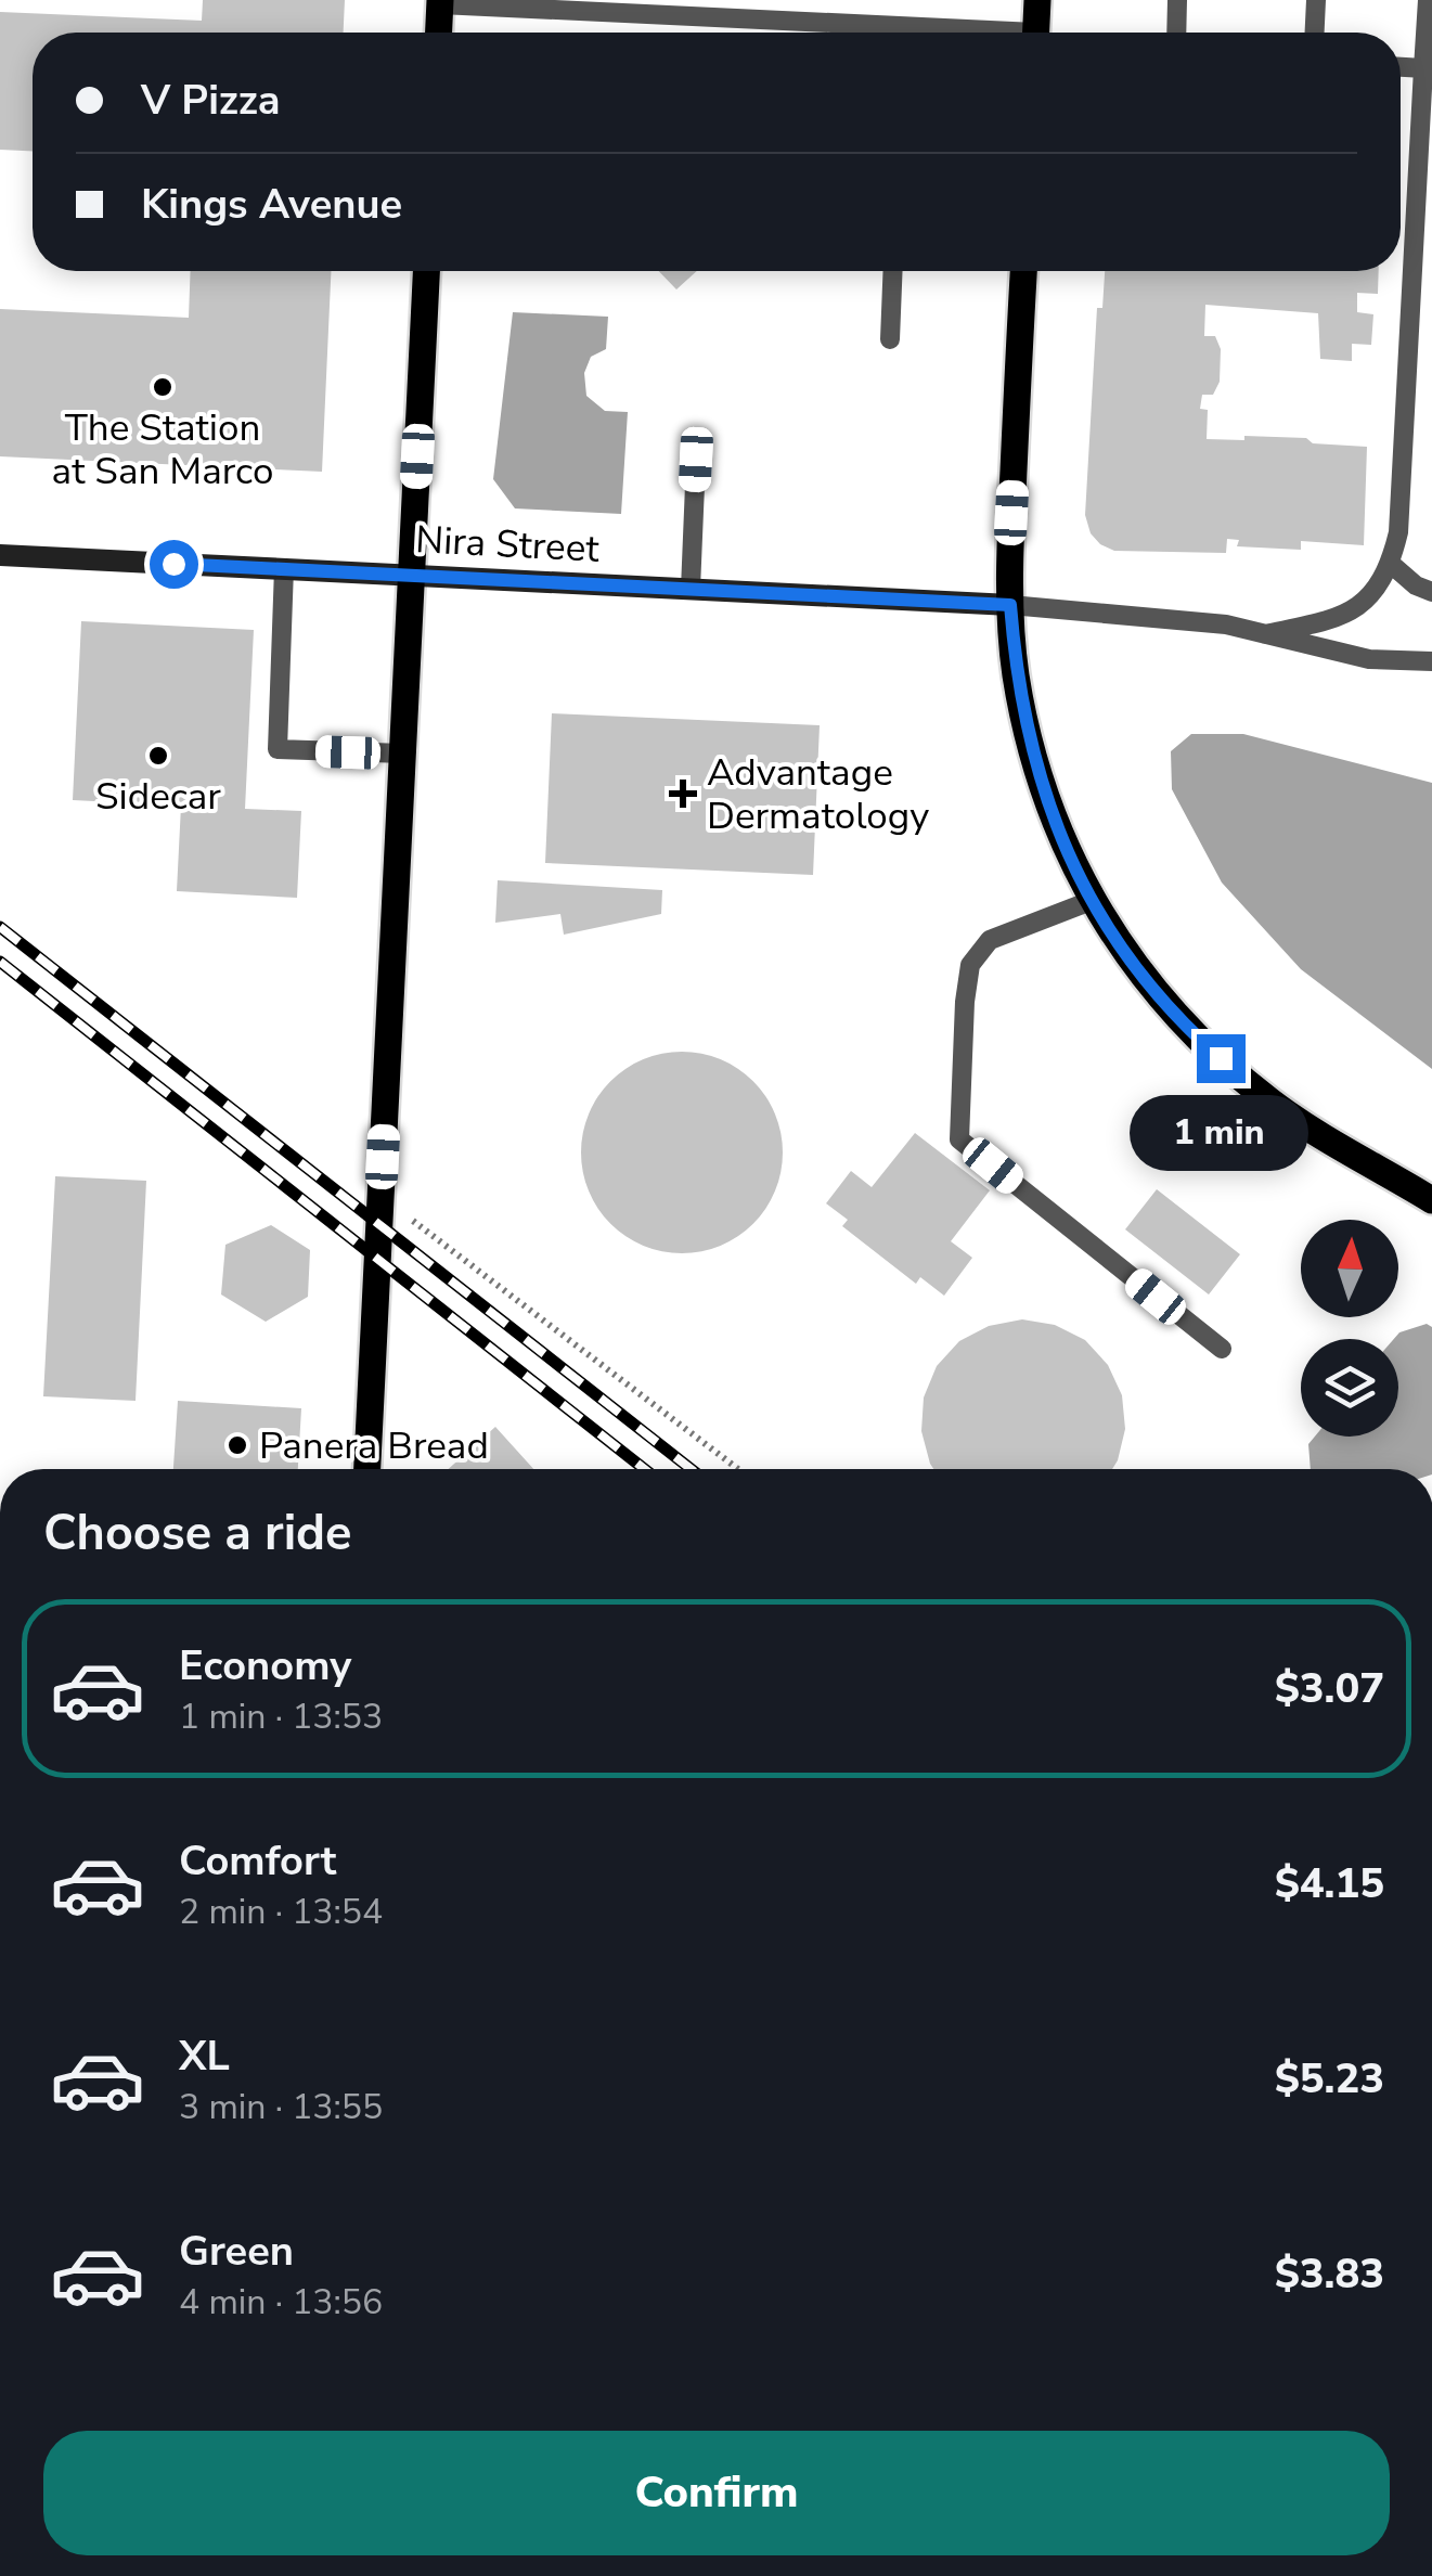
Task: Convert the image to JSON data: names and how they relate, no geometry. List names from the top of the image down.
{
  "streets": {
    "street": ["Nira Street"]
  },
  "places": {
    "other": ["The Station at San Marco", "Sidecar", "Panera Bread"],
    "health": ["Advantage Dermatology"]
  },
  "north": "top",
  "page": {
    "banner": ["V Pizza", "Kings Avenue"],
    "bubble": "1 min",
    "heading": "Choose a ride",
    "list": [
      {
        "name": "Economy",
        "note": "1 min · 13:53",
        "value": "$3.07"
      },
      {
        "name": "Comfort",
        "note": "2 min · 13:54",
        "value": "$4.15"
      },
      {
        "name": "XL",
        "note": "3 min · 13:55",
        "value": "$5.23"
      },
      {
        "name": "Green",
        "note": "4 min · 13:56",
        "value": "$3.83"
      }
    ],
    "buttons": "Confirm"
  }
}
